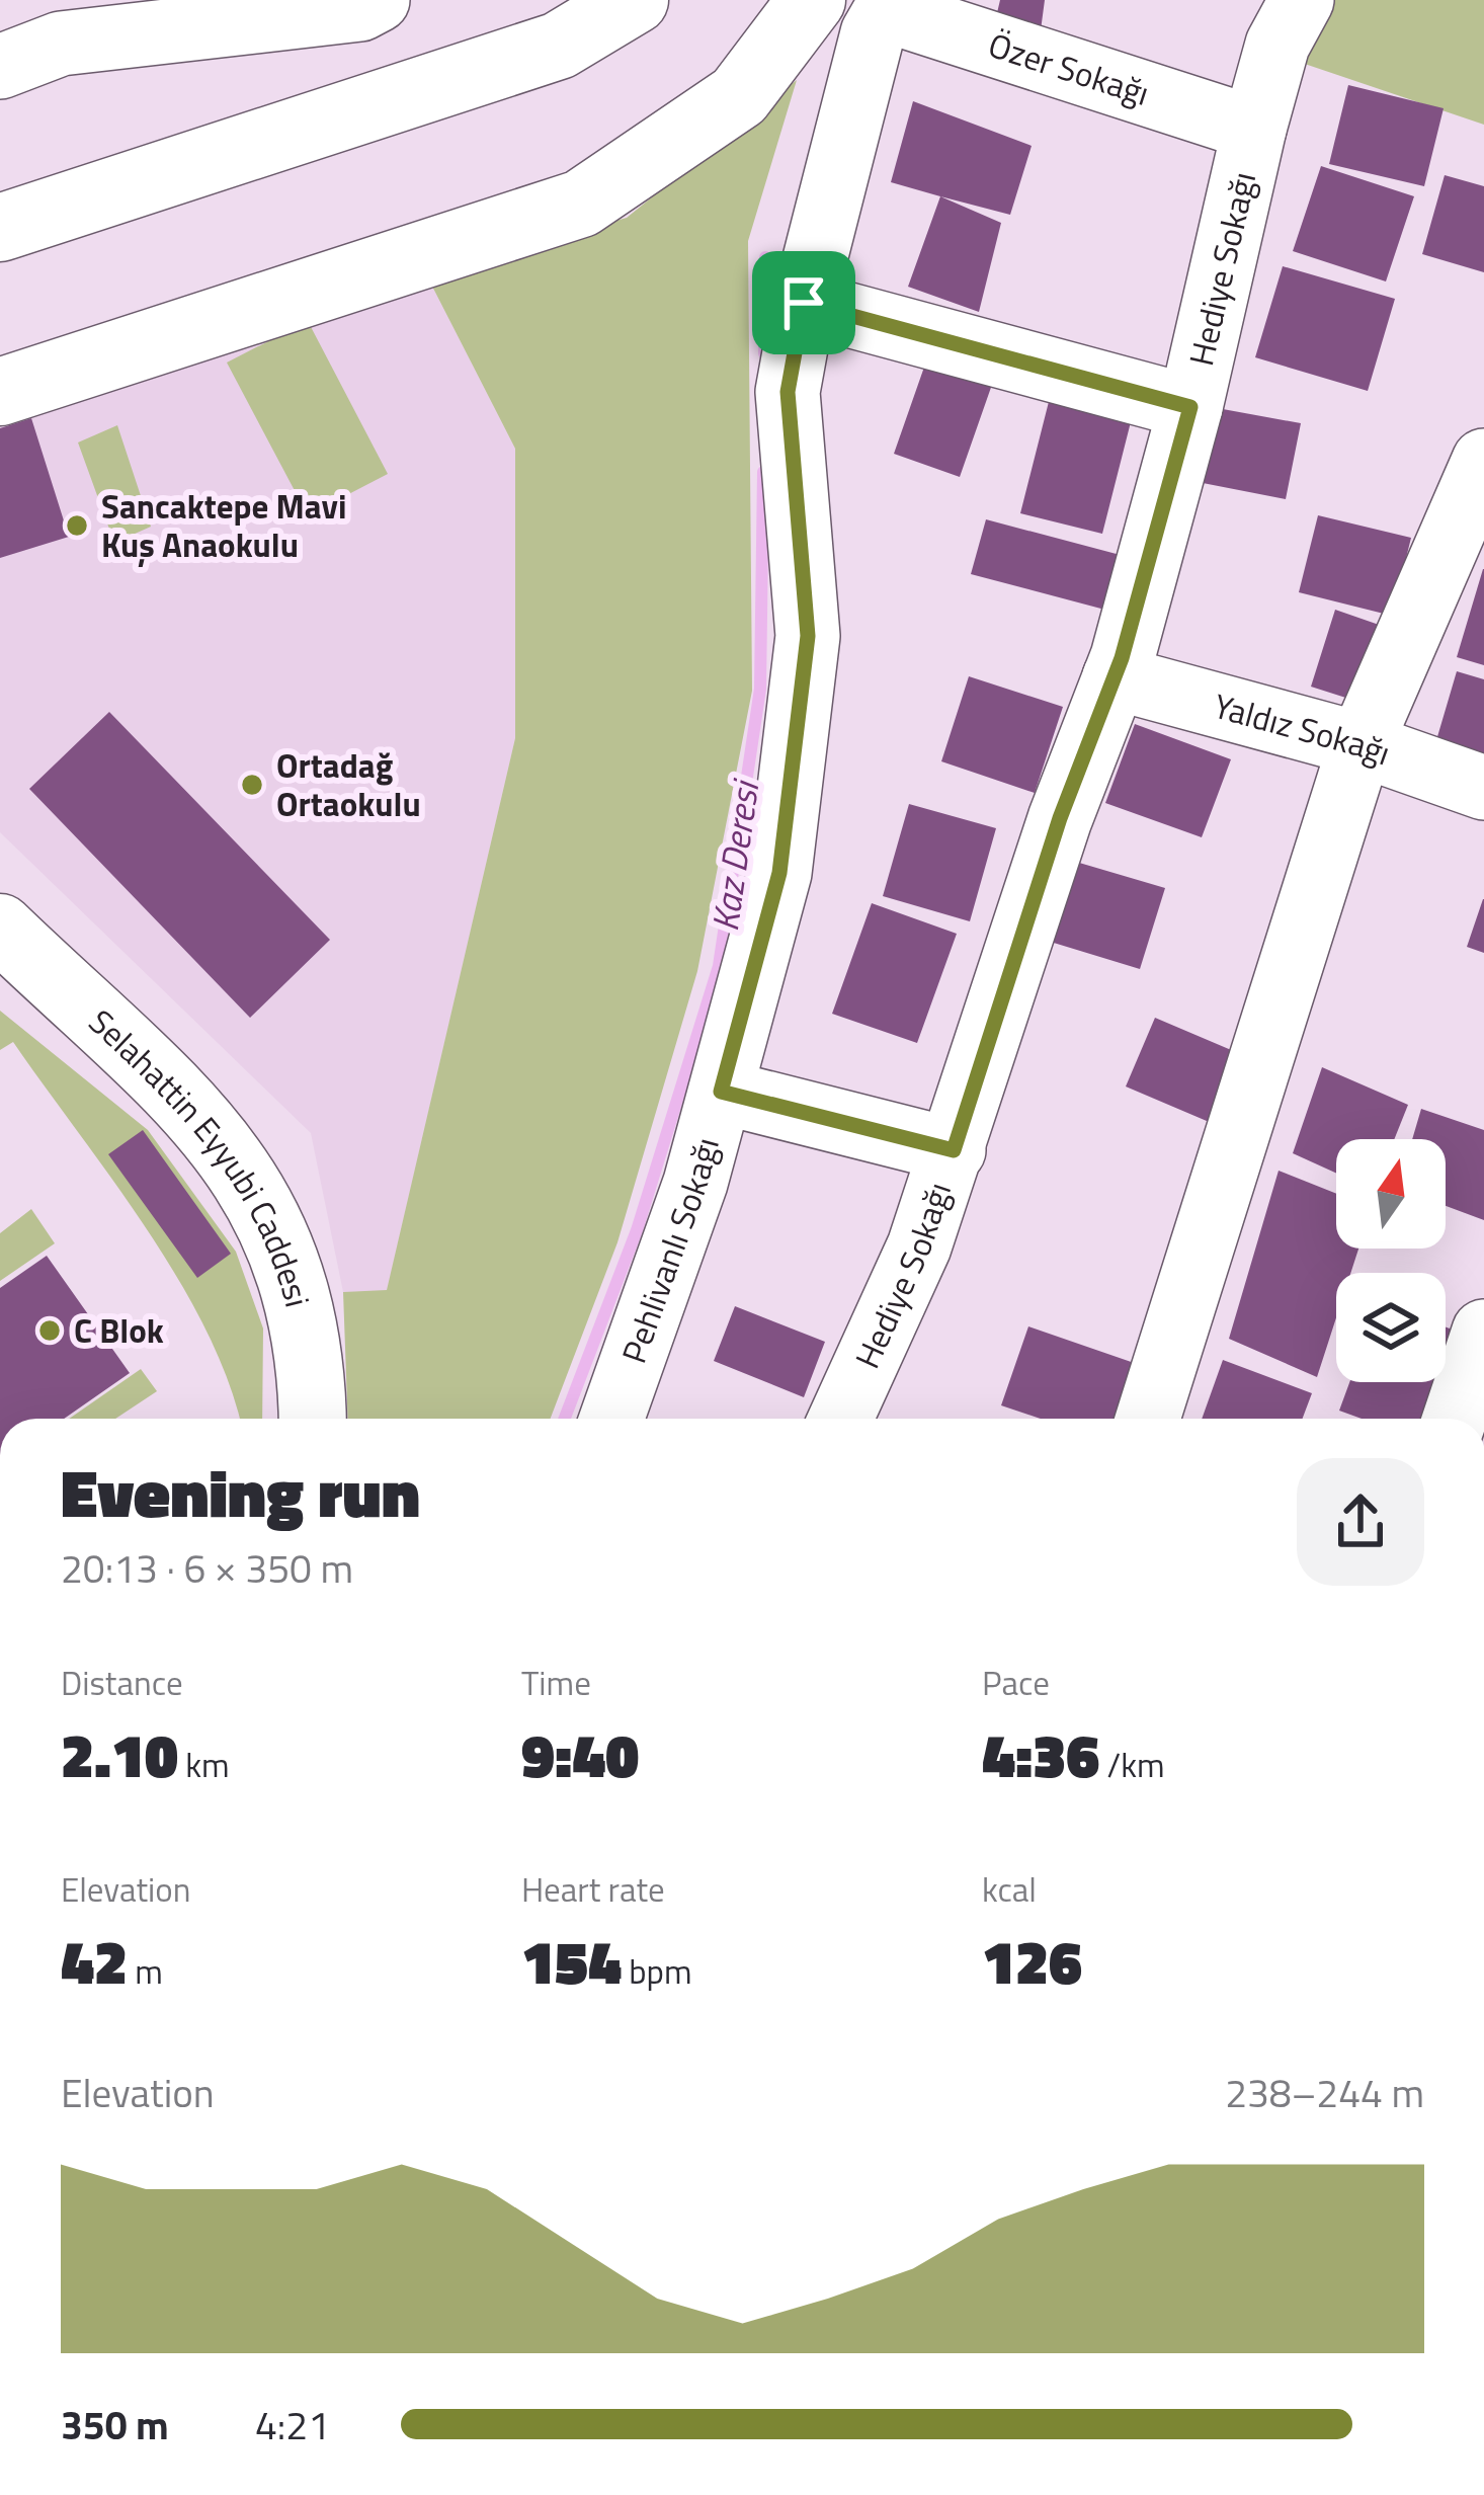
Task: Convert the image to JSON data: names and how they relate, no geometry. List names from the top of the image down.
{
  "streets": {
    "main road": ["Selahattin Eyyubi Caddesi"],
    "street": [
      "Özer Sokağı",
      "Hediye Sokağı",
      "Yaldız Sokağı",
      "Pehlivanlı Sokağı"
    ]
  },
  "crossings": [
    ["Özer Sokağı", "Hediye Sokağı"],
    ["Özer Sokağı", "Pehlivanlı Sokağı"],
    ["Hediye Sokağı", "Yaldız Sokağı"]
  ],
  "water": ["Kaz Deresi"],
  "places": ["Sancaktepe Mavi Kuş Anaokulu", "Ortadağ Ortaokulu", "C Blok"],
  "north": "top",
  "page": {
    "heading": ["Evening run", "20:13 · 6 × 350 m"],
    "stats": [
      ["Distance", "2.10 km"],
      ["Time", "9:40"],
      ["Pace", "4:36 /km"],
      ["Elevation", "42 m"],
      ["Heart rate", "154 bpm"],
      ["kcal", "126"]
    ],
    "chart": ["Elevation", "238–244 m"],
    "list": [
      {
        "name": "350 m",
        "note": "4:21"
      }
    ]
  }
}
